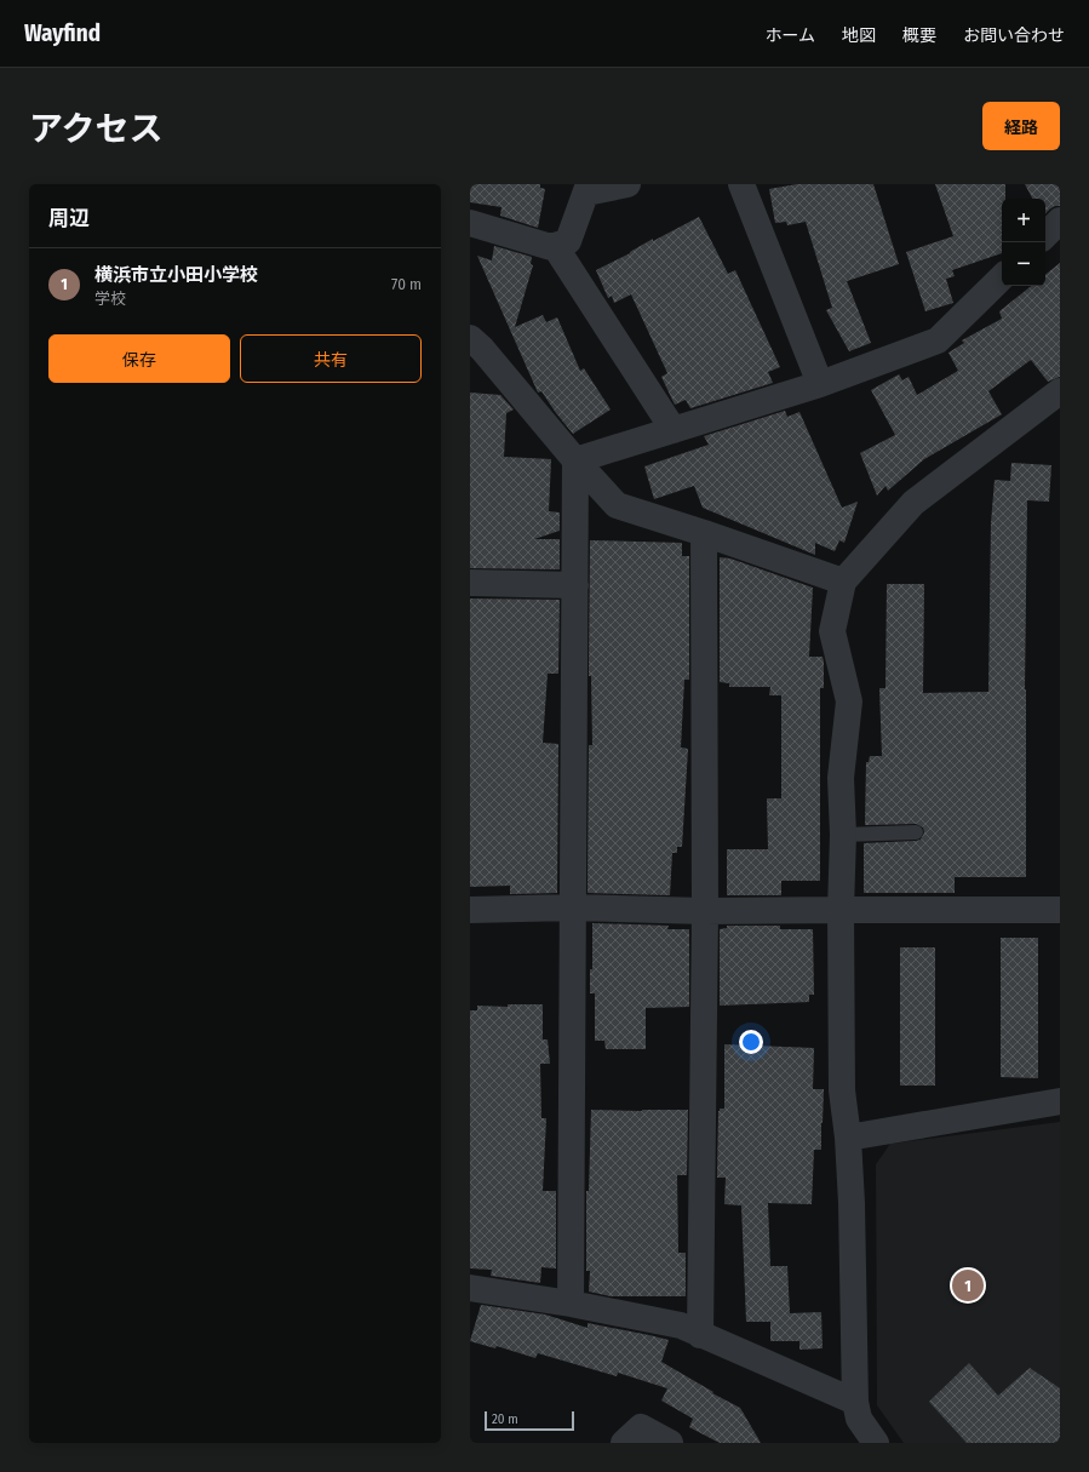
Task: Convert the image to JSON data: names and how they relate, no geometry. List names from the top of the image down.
{
  "scale_bar": "20 m",
  "page": {
    "header": "Wayfind",
    "nav": [
      "ホーム",
      "地図",
      "概要",
      "お問い合わせ"
    ],
    "title": "アクセス",
    "buttons": [
      "経路",
      ["保存", "共有"]
    ],
    "heading": "周辺",
    "map_buttons": ["+", "−"],
    "list": [
      {
        "mark": "1",
        "name": "横浜市立小田小学校",
        "note": "学校",
        "value": "70 m"
      }
    ],
    "pins": "1",
    "scale": "20 m"
  }
}
